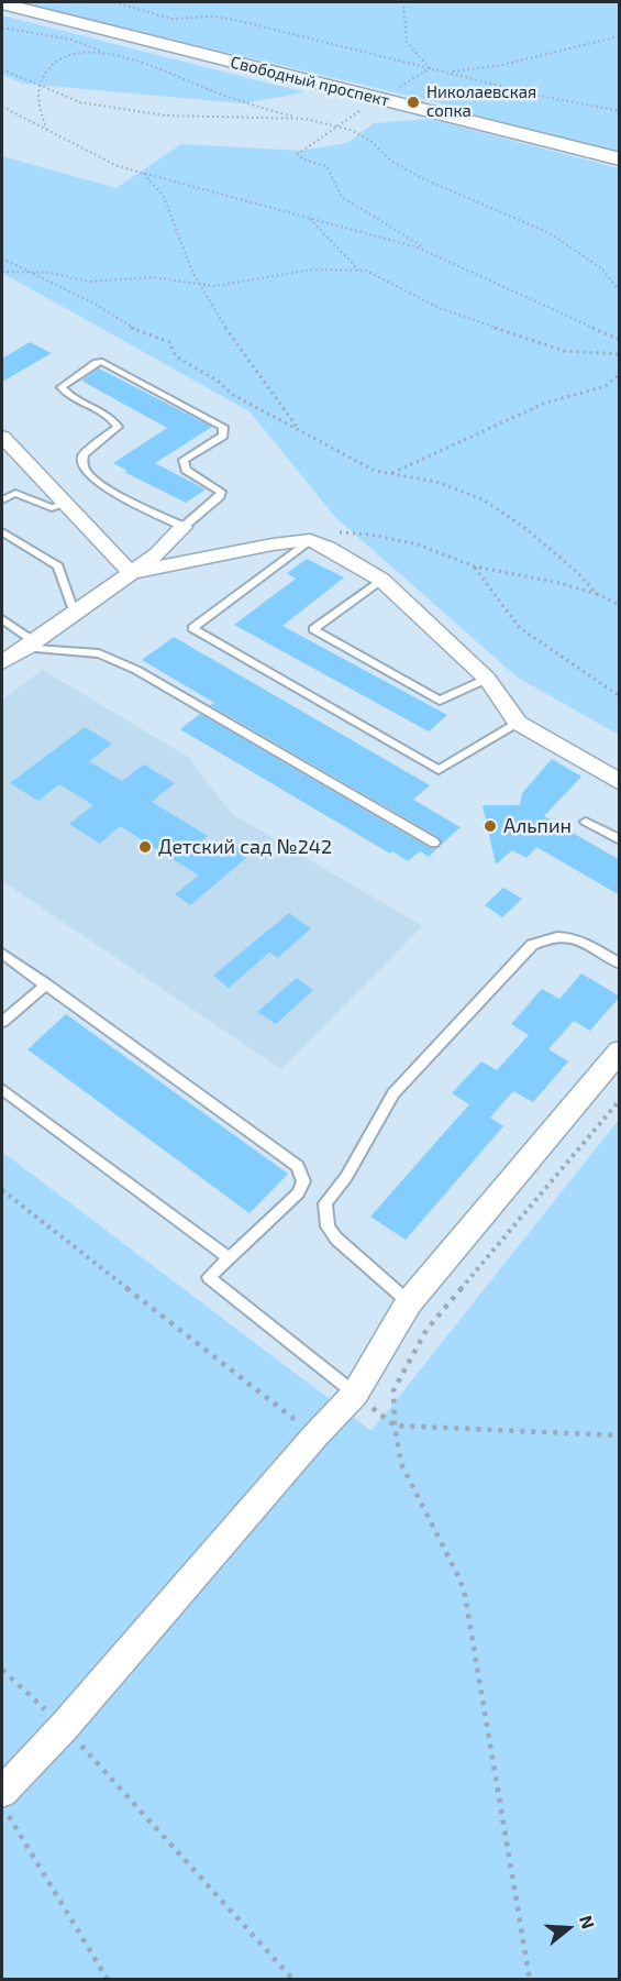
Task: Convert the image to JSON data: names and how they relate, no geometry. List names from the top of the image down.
{
  "streets": {
    "main road": ["Свободный проспект"]
  },
  "places": ["Николаевская сопка", "Альпин", "Детский сад №242"],
  "north": "right"
}
